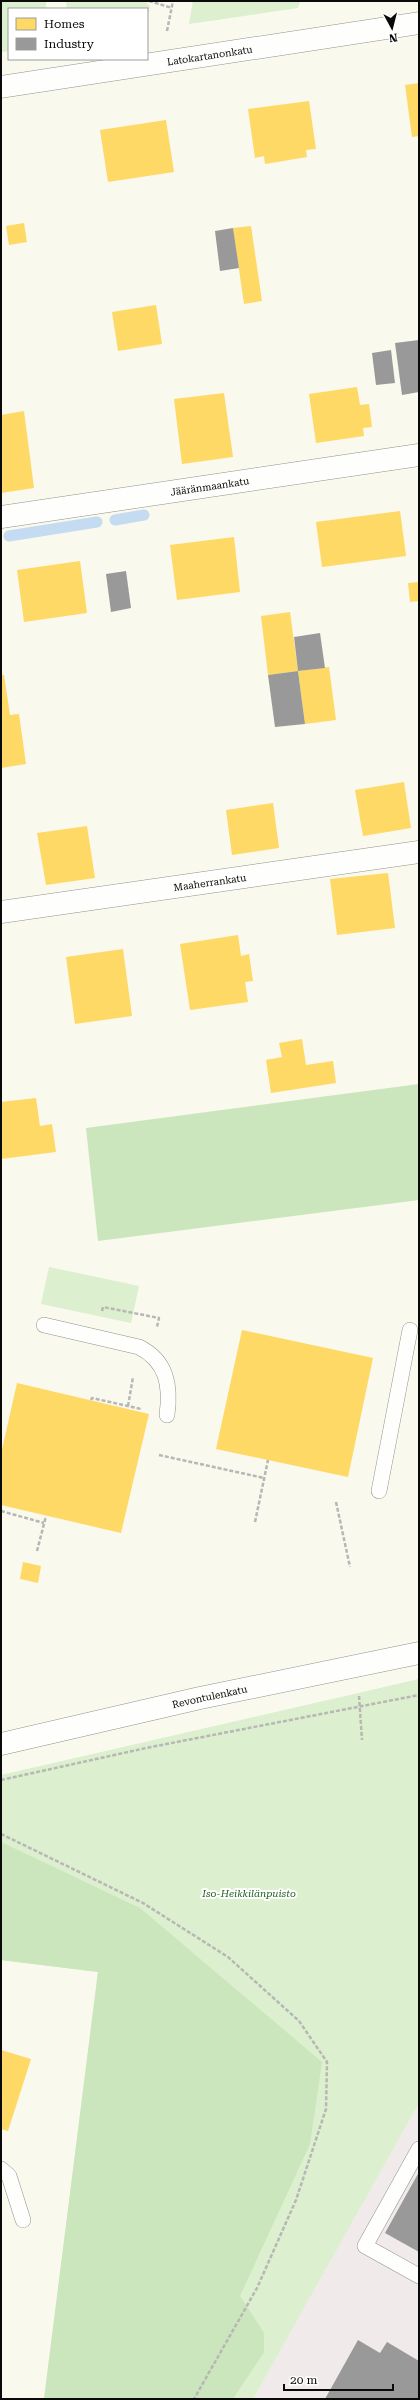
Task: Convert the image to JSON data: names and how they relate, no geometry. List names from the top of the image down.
{
  "streets": {
    "street": [
      "Latokartanonkatu",
      "Jääränmaankatu",
      "Maaherrankatu",
      "Revontulenkatu"
    ]
  },
  "parks": ["Iso-Heikkilänpuisto"],
  "legend": ["Homes", "Industry"],
  "scale_bar": "20 m",
  "north": "bottom"
}
